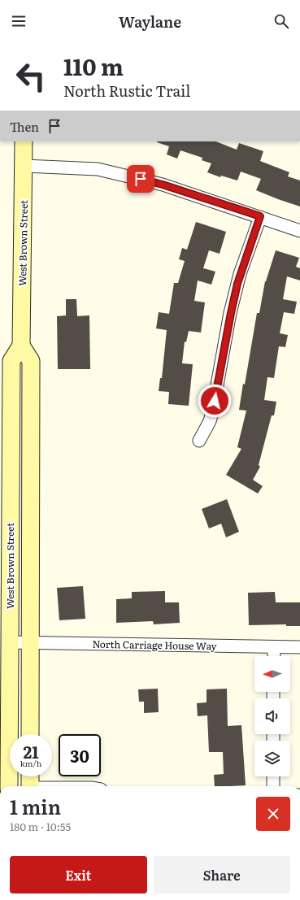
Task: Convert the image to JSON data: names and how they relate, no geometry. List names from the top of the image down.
{
  "streets": {
    "main road": ["West Brown Street"],
    "street": ["North Carriage House Way"]
  },
  "crossings": [
    ["West Brown Street", "North Carriage House Way"]
  ],
  "north": "left",
  "page": {
    "header": "Waylane",
    "turn": ["110 m", "North Rustic Trail"],
    "then": "Then",
    "speed": "21 km/h",
    "limit": "30",
    "heading": ["1 min", "180 m · 10:55"],
    "buttons": ["Exit", "Share"]
  }
}
